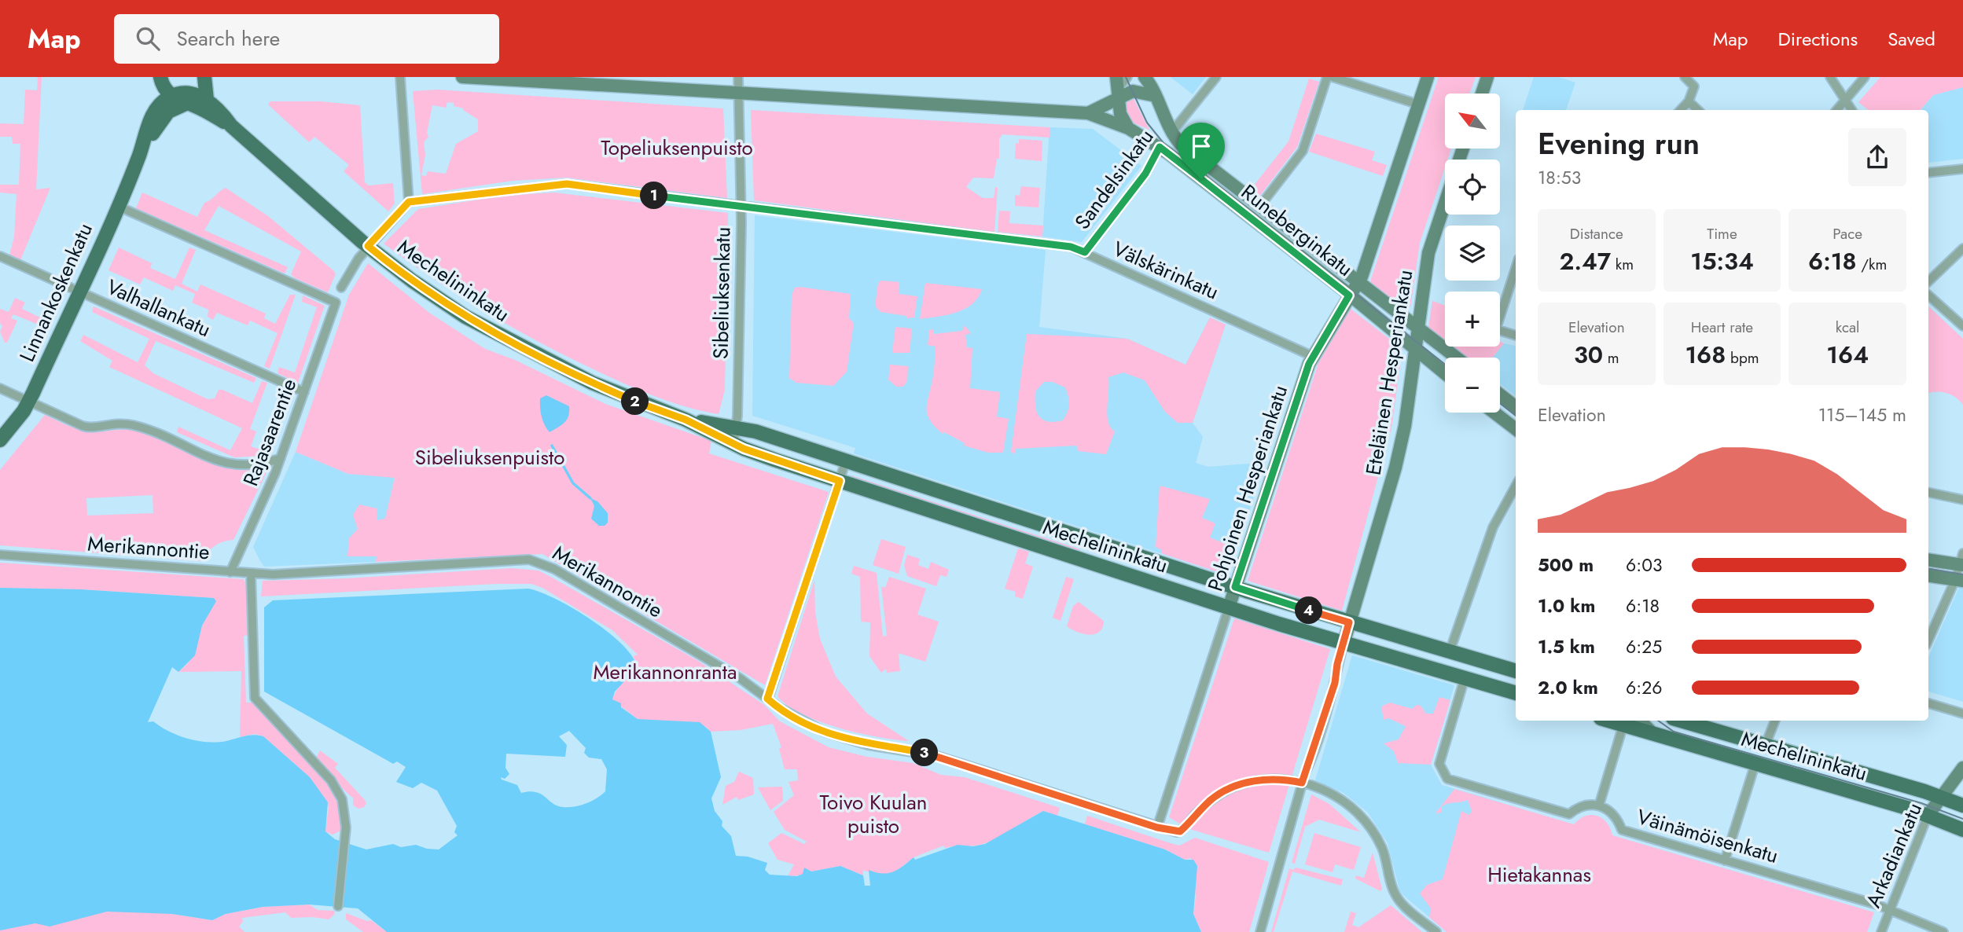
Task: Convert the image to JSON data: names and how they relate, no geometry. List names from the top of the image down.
{
  "streets": {
    "main road": [
      "Sandelsinkatu",
      "Runeberginkatu",
      "Mechelininkatu",
      "Linnankoskenkatu",
      "Eteläinen Hesperiankatu",
      "Pohjoinen Hesperiankatu",
      "Arkadiankatu"
    ],
    "street": [
      "Välskärinkatu",
      "Sibeliuksenkatu",
      "Valhallankatu",
      "Rajasaarentie",
      "Merikannontie",
      "Väinämöisenkatu"
    ]
  },
  "crossings": [
    ["Sandelsinkatu", "Runeberginkatu"],
    ["Sandelsinkatu", "Välskärinkatu"],
    ["Runeberginkatu", "Sibeliuksenkatu"],
    ["Runeberginkatu", "Eteläinen Hesperiankatu"],
    ["Runeberginkatu", "Pohjoinen Hesperiankatu"],
    ["Välskärinkatu", "Sibeliuksenkatu"],
    ["Välskärinkatu", "Pohjoinen Hesperiankatu"],
    ["Mechelininkatu", "Linnankoskenkatu"],
    ["Mechelininkatu", "Sibeliuksenkatu"],
    ["Mechelininkatu", "Eteläinen Hesperiankatu"],
    ["Mechelininkatu", "Pohjoinen Hesperiankatu"],
    ["Mechelininkatu", "Arkadiankatu"],
    ["Linnankoskenkatu", "Valhallankatu"],
    ["Linnankoskenkatu", "Rajasaarentie"],
    ["Valhallankatu", "Rajasaarentie"],
    ["Eteläinen Hesperiankatu", "Merikannontie"],
    ["Rajasaarentie", "Merikannontie"],
    ["Pohjoinen Hesperiankatu", "Merikannontie"],
    ["Väinämöisenkatu", "Arkadiankatu"]
  ],
  "parks": [
    "Topeliuksenpuisto",
    "Sibeliuksenpuisto",
    "Merikannonranta",
    "Toivo Kuulan puisto",
    "Hietakannas"
  ],
  "north": "top left",
  "page": {
    "header": "Map",
    "search": "Search here",
    "nav": ["Map", "Directions", "Saved"],
    "map_buttons": ["+", "−"],
    "heading": ["Evening run", "18:53"],
    "pins": [
      "1",
      "2",
      "4",
      "3"
    ],
    "stats": [
      ["Distance", "2.47 km"],
      ["Time", "15:34"],
      ["Pace", "6:18 /km"],
      ["Elevation", "30 m"],
      ["Heart rate", "168 bpm"],
      ["kcal", "164"]
    ],
    "chart": ["Elevation", "115–145 m"],
    "list": [
      {
        "name": "500 m",
        "note": "6:03"
      },
      {
        "name": "1.0 km",
        "note": "6:18"
      },
      {
        "name": "1.5 km",
        "note": "6:25"
      },
      {
        "name": "2.0 km",
        "note": "6:26"
      }
    ]
  }
}
